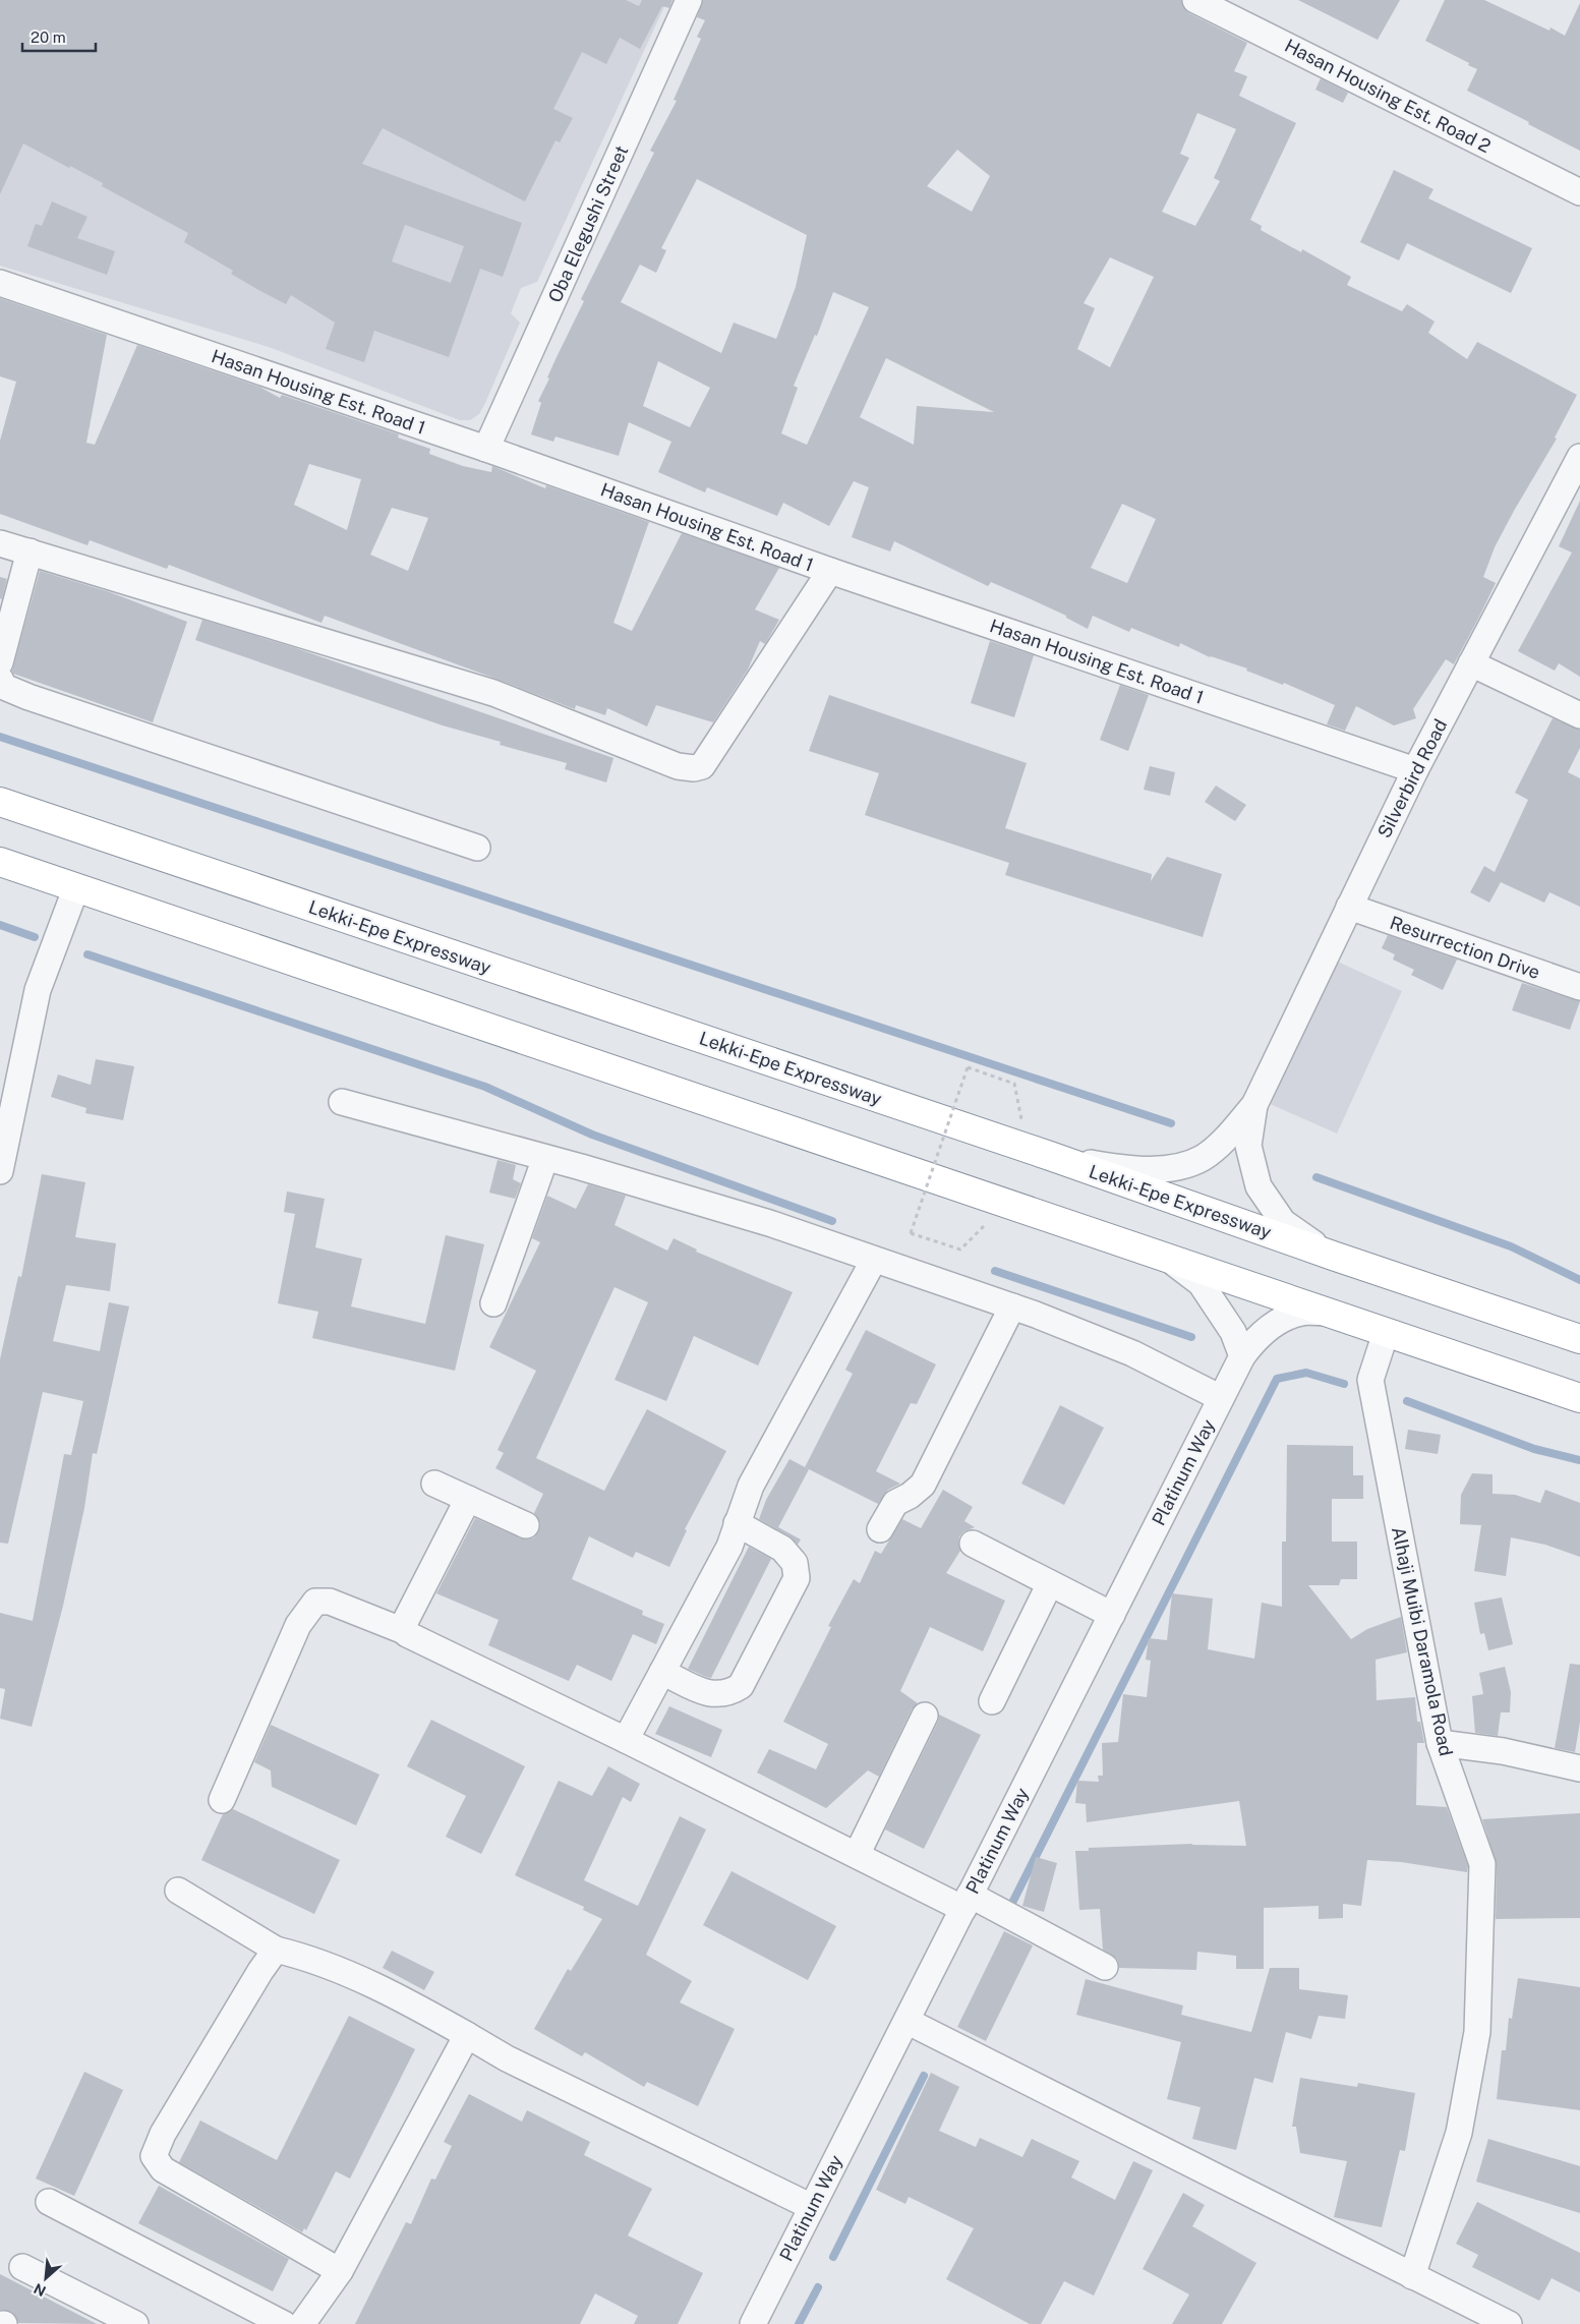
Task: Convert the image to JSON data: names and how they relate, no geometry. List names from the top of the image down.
{
  "streets": {
    "highway": ["Lekki-Epe Expressway"],
    "street": [
      "Hasan Housing Est. Road 2",
      "Oba Elegushi Street",
      "Hasan Housing Est. Road 1",
      "Silverbird Road",
      "Resurrection Drive",
      "Platinum Way",
      "Alhaji Muibi Daramola Road"
    ]
  },
  "crossings": [
    ["Oba Elegushi Street", "Hasan Housing Est. Road 1"],
    ["Hasan Housing Est. Road 1", "Silverbird Road"],
    ["Silverbird Road", "Resurrection Drive"]
  ],
  "scale_bar": "20 m",
  "north": "bottom left"
}
